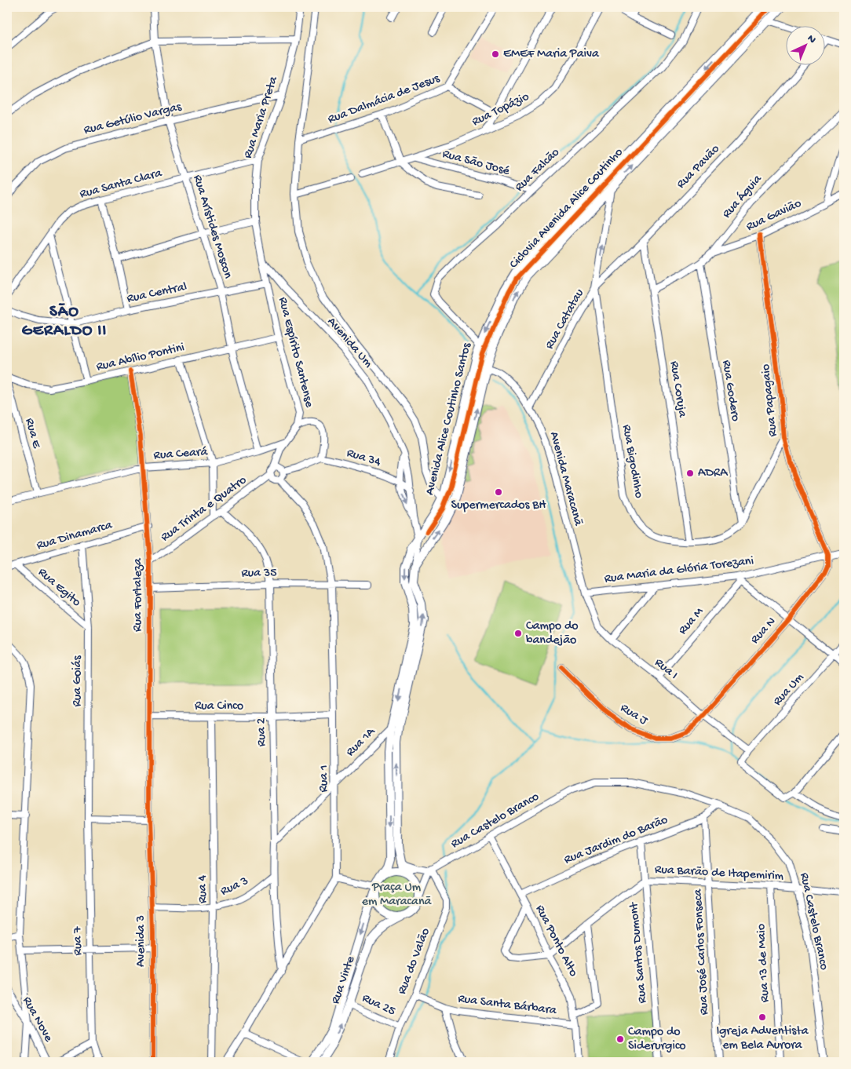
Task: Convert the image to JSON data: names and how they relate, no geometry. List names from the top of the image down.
{
  "streets": {
    "main road": ["Avenida Alice Coutinho Santos", "Rua Vinte"],
    "street": [
      "Rua Dalmácia de Jesus",
      "Rua Topázio",
      "Rua Maria Preta",
      "Rua Getúlio Vargas",
      "Rua São José",
      "Rua Pavão",
      "Rua Falcão",
      "Rua Santa Clara",
      "Rua Águia",
      "Rua Gavião",
      "Rua Arístides Moscon",
      "Rua Central",
      "Rua Catatau",
      "Avenida Um",
      "Rua Espírito Santense",
      "Rua Abílio Pontini",
      "Rua Coruja",
      "Rua Godero",
      "Rua Papagaio",
      "Rua E",
      "Rua Ceará",
      "Rua 34",
      "Rua Bigodinho",
      "Avenida Maracanã",
      "Rua Trinta e Quatro",
      "Rua Dinamarca",
      "Rua Maria da Glória Torezani",
      "Rua 35",
      "Rua Egito",
      "Rua Fortaleza",
      "Rua M",
      "Rua N",
      "Rua I",
      "Rua Goiás",
      "Rua Um",
      "Rua Cinco",
      "Rua J",
      "Rua 2",
      "Rua 1A",
      "Rua 1",
      "Rua Castelo Branco",
      "Rua Jardim do Barão",
      "Rua Barão de Itapemirim",
      "Rua 3",
      "Rua 4",
      "Rua 7",
      "Avenida 3",
      "Rua Ponto Alto",
      "Rua José Carlos Fonseca",
      "Rua Santos Dumont",
      "Rua do Valão",
      "Rua 13 de Maio",
      "Rua 25",
      "Rua Santa Bárbara",
      "Rua Nove"
    ],
    "cycle path": ["Ciclovia Avenida Alice Coutinho"]
  },
  "crossings": [
    ["Rua Topázio", "Rua São José"],
    ["Rua Maria Preta", "Rua Getúlio Vargas"],
    ["Rua Maria Preta", "Rua Santa Clara"],
    ["Rua Maria Preta", "Avenida Um"],
    ["Rua Maria Preta", "Rua Espírito Santense"],
    ["Rua Getúlio Vargas", "Rua Arístides Moscon"],
    ["Rua São José", "Rua Falcão"],
    ["Rua Pavão", "Rua Catatau"],
    ["Rua Pavão", "Rua Coruja"],
    ["Rua Pavão", "Rua Bigodinho"],
    ["Rua Falcão", "Avenida Alice Coutinho Santos"],
    ["Rua Santa Clara", "Rua Arístides Moscon"],
    ["Rua Águia", "Rua Gavião"],
    ["Rua Águia", "Rua Coruja"],
    ["Rua Águia", "Rua Godero"],
    ["Rua Gavião", "Rua Papagaio"],
    ["Rua Arístides Moscon", "Rua Central"],
    ["Rua Arístides Moscon", "Rua Abílio Pontini"],
    ["Rua Arístides Moscon", "Rua Ceará"],
    ["Rua Central", "Rua Espírito Santense"],
    ["Rua Catatau", "Avenida Alice Coutinho Santos"],
    ["Rua Catatau", "Rua Bigodinho"],
    ["Rua Catatau", "Avenida Maracanã"],
    ["Avenida Um", "Rua Espírito Santense"],
    ["Avenida Um", "Avenida Alice Coutinho Santos"],
    ["Avenida Um", "Rua 34"],
    ["Rua Espírito Santense", "Rua Abílio Pontini"],
    ["Rua Espírito Santense", "Rua Ceará"],
    ["Rua Espírito Santense", "Rua Trinta e Quatro"],
    ["Rua Espírito Santense", "Rua 1"],
    ["Rua Abílio Pontini", "Rua E"],
    ["Rua Abílio Pontini", "Rua Fortaleza"],
    ["Rua Coruja", "Rua Bigodinho"],
    ["Rua Godero", "Rua Bigodinho"],
    ["Rua Papagaio", "Rua Bigodinho"],
    ["Rua Papagaio", "Rua Maria da Glória Torezani"],
    ["Rua Papagaio", "Rua N"],
    ["Avenida Alice Coutinho Santos", "Avenida Maracanã"],
    ["Avenida Alice Coutinho Santos", "Rua 1A"],
    ["Avenida Alice Coutinho Santos", "Rua Vinte"],
    ["Rua E", "Rua Ceará"],
    ["Rua Ceará", "Rua Fortaleza"],
    ["Avenida Maracanã", "Rua Maria da Glória Torezani"],
    ["Avenida Maracanã", "Rua I"],
    ["Rua Trinta e Quatro", "Rua Fortaleza"],
    ["Rua Trinta e Quatro", "Rua 2"],
    ["Rua Trinta e Quatro", "Rua 1"],
    ["Rua Dinamarca", "Rua Egito"],
    ["Rua Dinamarca", "Rua Fortaleza"],
    ["Rua Dinamarca", "Rua Goiás"],
    ["Rua Maria da Glória Torezani", "Rua M"],
    ["Rua Maria da Glória Torezani", "Rua N"],
    ["Rua Maria da Glória Torezani", "Rua I"],
    ["Rua 35", "Rua Fortaleza"],
    ["Rua 35", "Rua 2"],
    ["Rua 35", "Rua 1"],
    ["Rua Egito", "Rua Goiás"],
    ["Rua Fortaleza", "Rua Cinco"],
    ["Rua Fortaleza", "Avenida 3"],
    ["Rua M", "Rua I"],
    ["Rua N", "Rua I"],
    ["Rua N", "Rua J"],
    ["Rua I", "Rua Um"],
    ["Rua I", "Rua J"],
    ["Rua Goiás", "Rua 7"],
    ["Rua Cinco", "Rua 2"],
    ["Rua Cinco", "Rua 1"],
    ["Rua Cinco", "Rua 4"],
    ["Rua 2", "Rua 1A"],
    ["Rua 2", "Rua 3"],
    ["Rua 1A", "Rua 1"],
    ["Rua Castelo Branco", "Rua Jardim do Barão"],
    ["Rua Castelo Branco", "Rua Barão de Itapemirim"],
    ["Rua Castelo Branco", "Rua Ponto Alto"],
    ["Rua Castelo Branco", "Rua do Valão"],
    ["Rua Jardim do Barão", "Rua Ponto Alto"],
    ["Rua Jardim do Barão", "Rua José Carlos Fonseca"],
    ["Rua Jardim do Barão", "Rua Santos Dumont"],
    ["Rua Barão de Itapemirim", "Rua Ponto Alto"],
    ["Rua Barão de Itapemirim", "Rua José Carlos Fonseca"],
    ["Rua Barão de Itapemirim", "Rua Santos Dumont"],
    ["Rua Barão de Itapemirim", "Rua 13 de Maio"],
    ["Rua 3", "Rua 4"],
    ["Rua 3", "Avenida 3"],
    ["Rua Ponto Alto", "Rua Santa Bárbara"],
    ["Rua do Valão", "Rua 25"],
    ["Rua do Valão", "Rua Santa Bárbara"],
    ["Rua Vinte", "Rua 25"]
  ],
  "one_way": ["Rua Catatau"],
  "districts": ["SÃO GERALDO II"],
  "parks": ["Praça Um em Maracanã"],
  "places": [
    "EMEF Maria Paiva",
    "ADRA",
    "Supermercados BH",
    "Campo do bandejão",
    "Igreja Adventista em Bela Aurora",
    "Campo do Siderurgico"
  ],
  "north": "top right"
}
